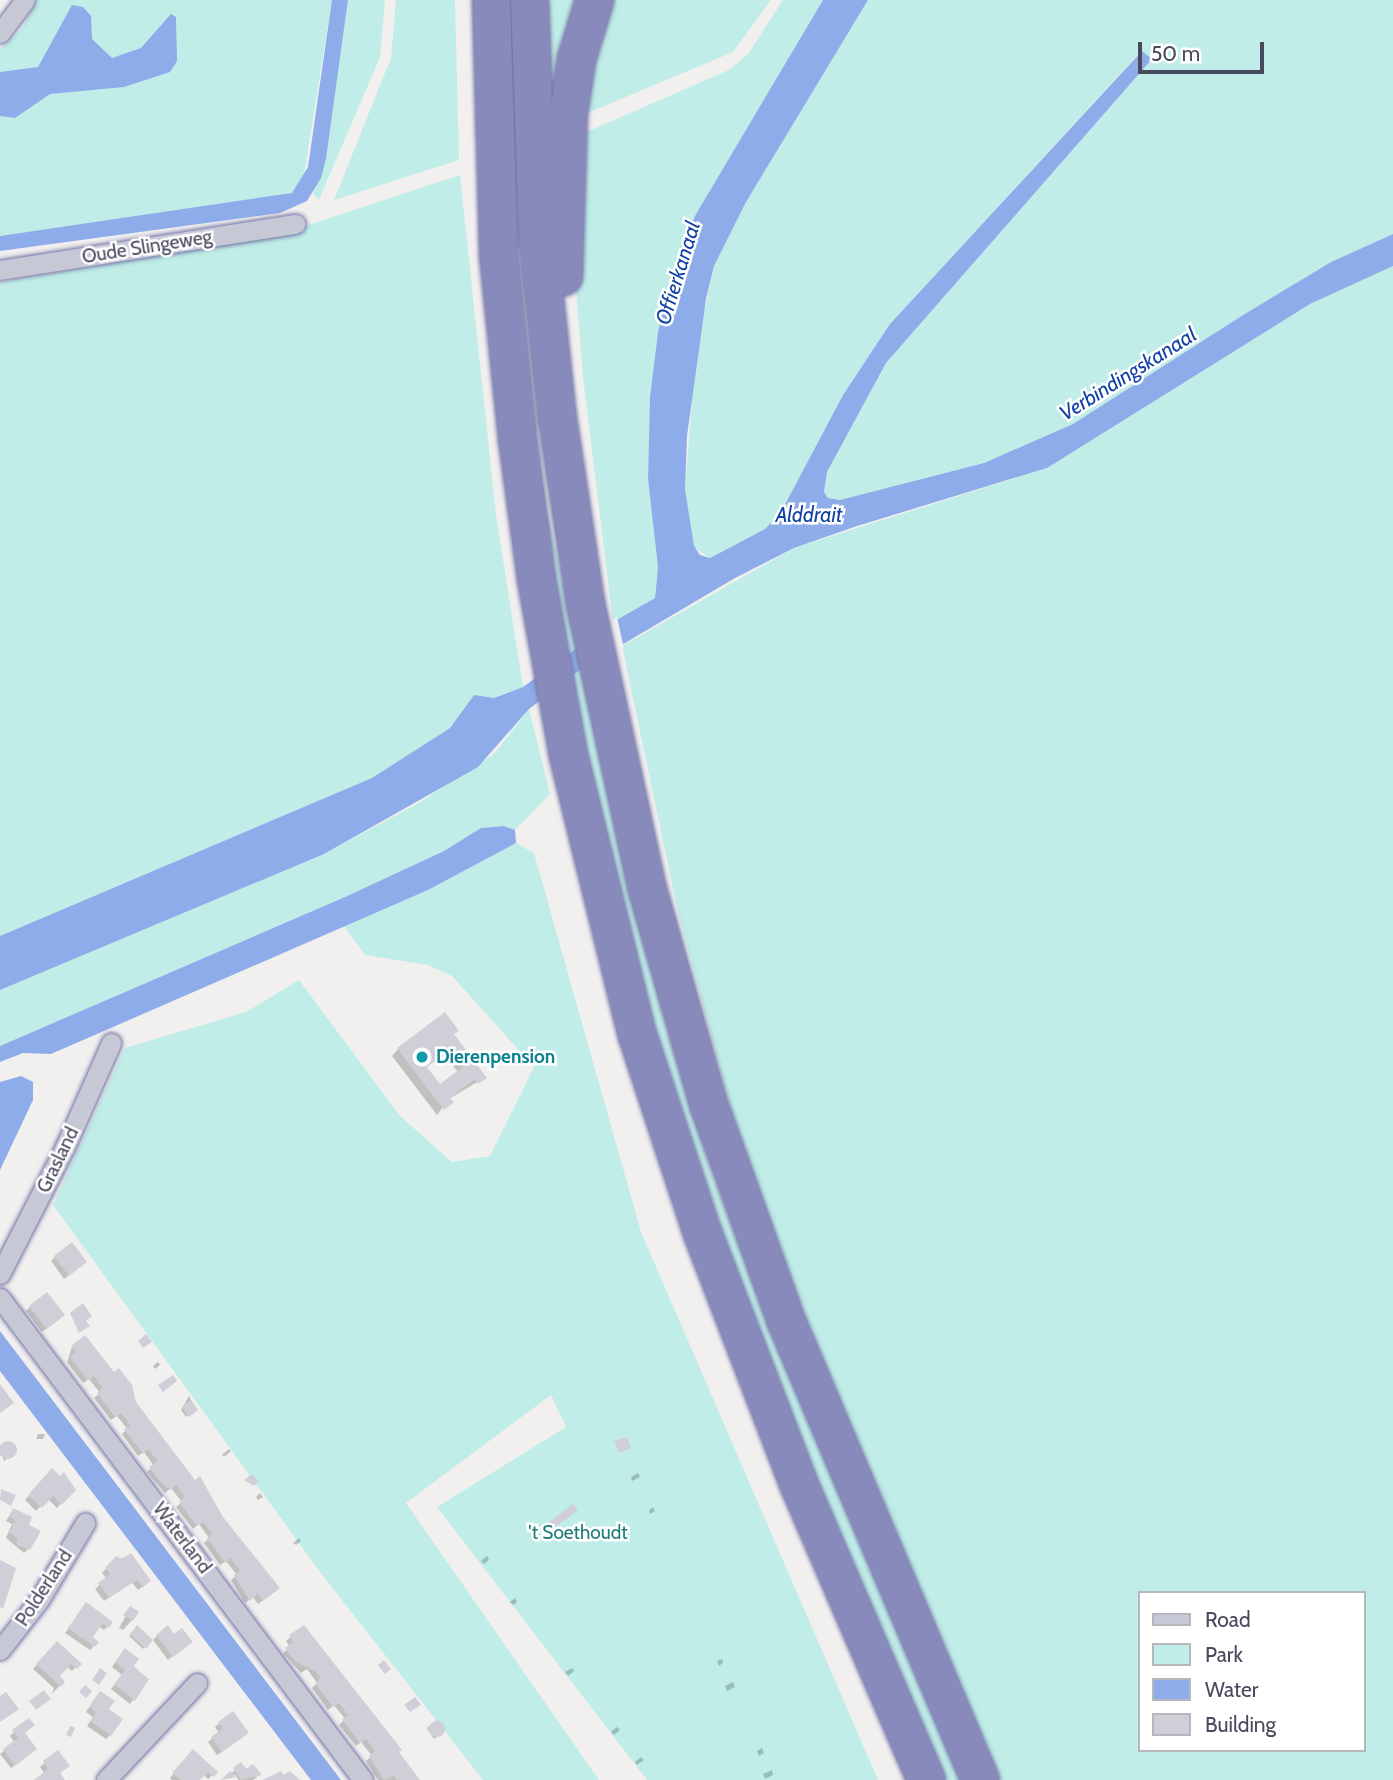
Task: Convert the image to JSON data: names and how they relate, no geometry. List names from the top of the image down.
{
  "streets": {
    "street": [
      "Oude Slingeweg",
      "Grasland",
      "Waterland",
      "Polderland"
    ]
  },
  "water": ["Offierkanaal", "Verbindingskanaal", "Alddrait"],
  "parks": ["'t Soethoudt"],
  "places": ["Dierenpension"],
  "legend": [
    "Road",
    "Park",
    "Water",
    "Building"
  ],
  "scale_bar": "50 m"
}
